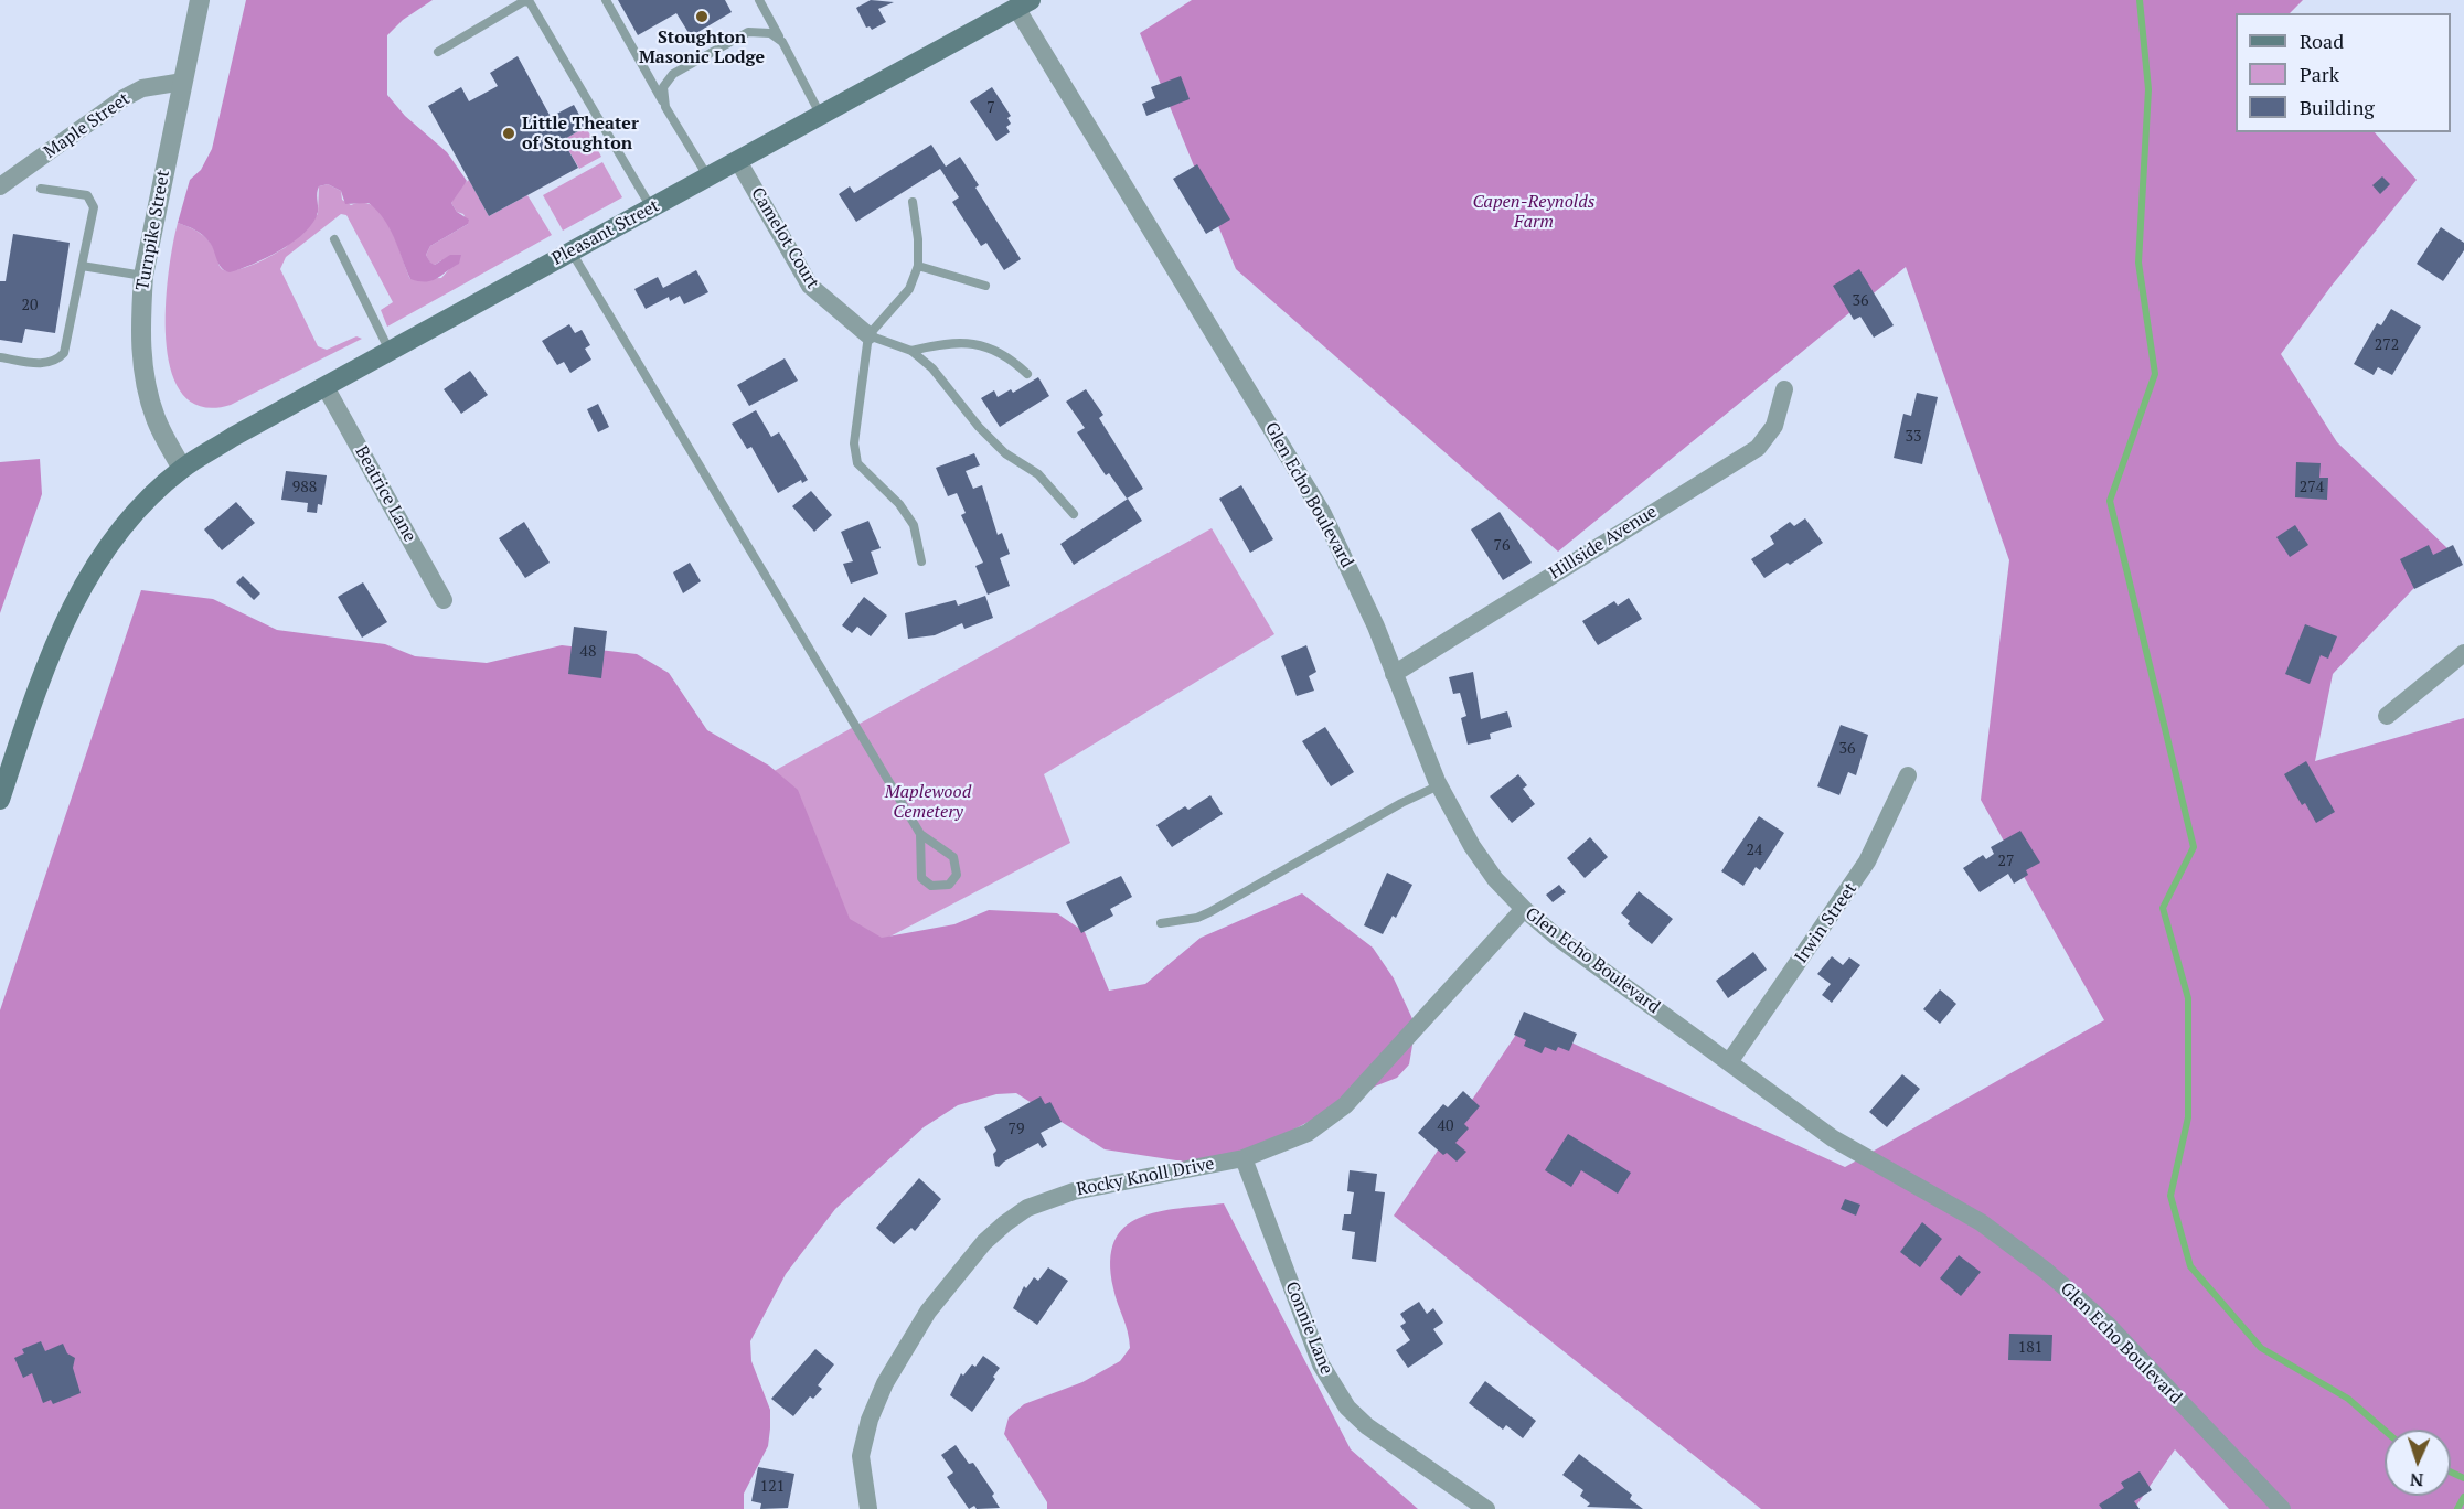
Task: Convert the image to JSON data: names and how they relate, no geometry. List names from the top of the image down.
{
  "streets": {
    "main road": ["Pleasant Street"],
    "street": [
      "Maple Street",
      "Turnpike Street",
      "Camelot Court",
      "Beatrice Lane",
      "Glen Echo Boulevard",
      "Hillside Avenue",
      "Irwin Street",
      "Rocky Knoll Drive",
      "Connie Lane"
    ]
  },
  "crossings": [
    ["Maple Street", "Turnpike Street"],
    ["Turnpike Street", "Pleasant Street"],
    ["Pleasant Street", "Camelot Court"],
    ["Pleasant Street", "Beatrice Lane"],
    ["Pleasant Street", "Glen Echo Boulevard"],
    ["Glen Echo Boulevard", "Hillside Avenue"],
    ["Glen Echo Boulevard", "Irwin Street"],
    ["Glen Echo Boulevard", "Rocky Knoll Drive"],
    ["Rocky Knoll Drive", "Connie Lane"]
  ],
  "parks": ["Capen-Reynolds Farm", "Maplewood Cemetery"],
  "places": ["Stoughton Masonic Lodge", "Little Theater of Stoughton"],
  "house_numbers": [
    "7",
    "36",
    "20",
    "272",
    "33",
    "988",
    "274",
    "76",
    "48",
    "36",
    "24",
    "27",
    "40",
    "79",
    "181",
    "121"
  ],
  "legend": ["Road", "Park", "Building"],
  "north": "bottom"
}
